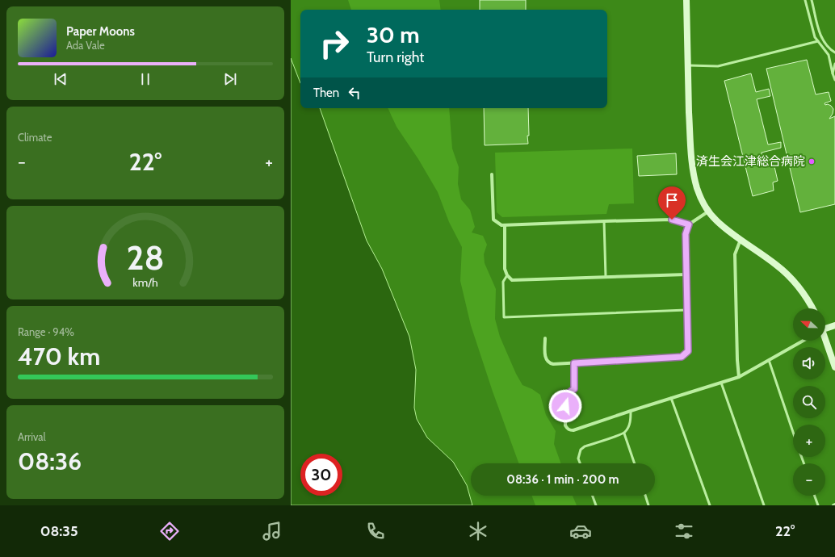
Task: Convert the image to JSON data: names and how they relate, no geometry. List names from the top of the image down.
{
  "places": ["済生会江津総合病院"],
  "north": "left",
  "page": {
    "turn": ["30 m", "Turn right"],
    "song": ["Paper Moons", "Ada Vale"],
    "then": "Then",
    "tile": [
      "Climate",
      ["Range · 94%", "470 km"],
      ["Arrival", "08:36"]
    ],
    "heat": ["−", "22°", "+"],
    "map_buttons": ["+", "−"],
    "limit": "30",
    "trip": "08:36 · 1 min · 200 m",
    "tabs": ["08:35", "22°"],
    "gauge": ["28", "km/h"]
  }
}
